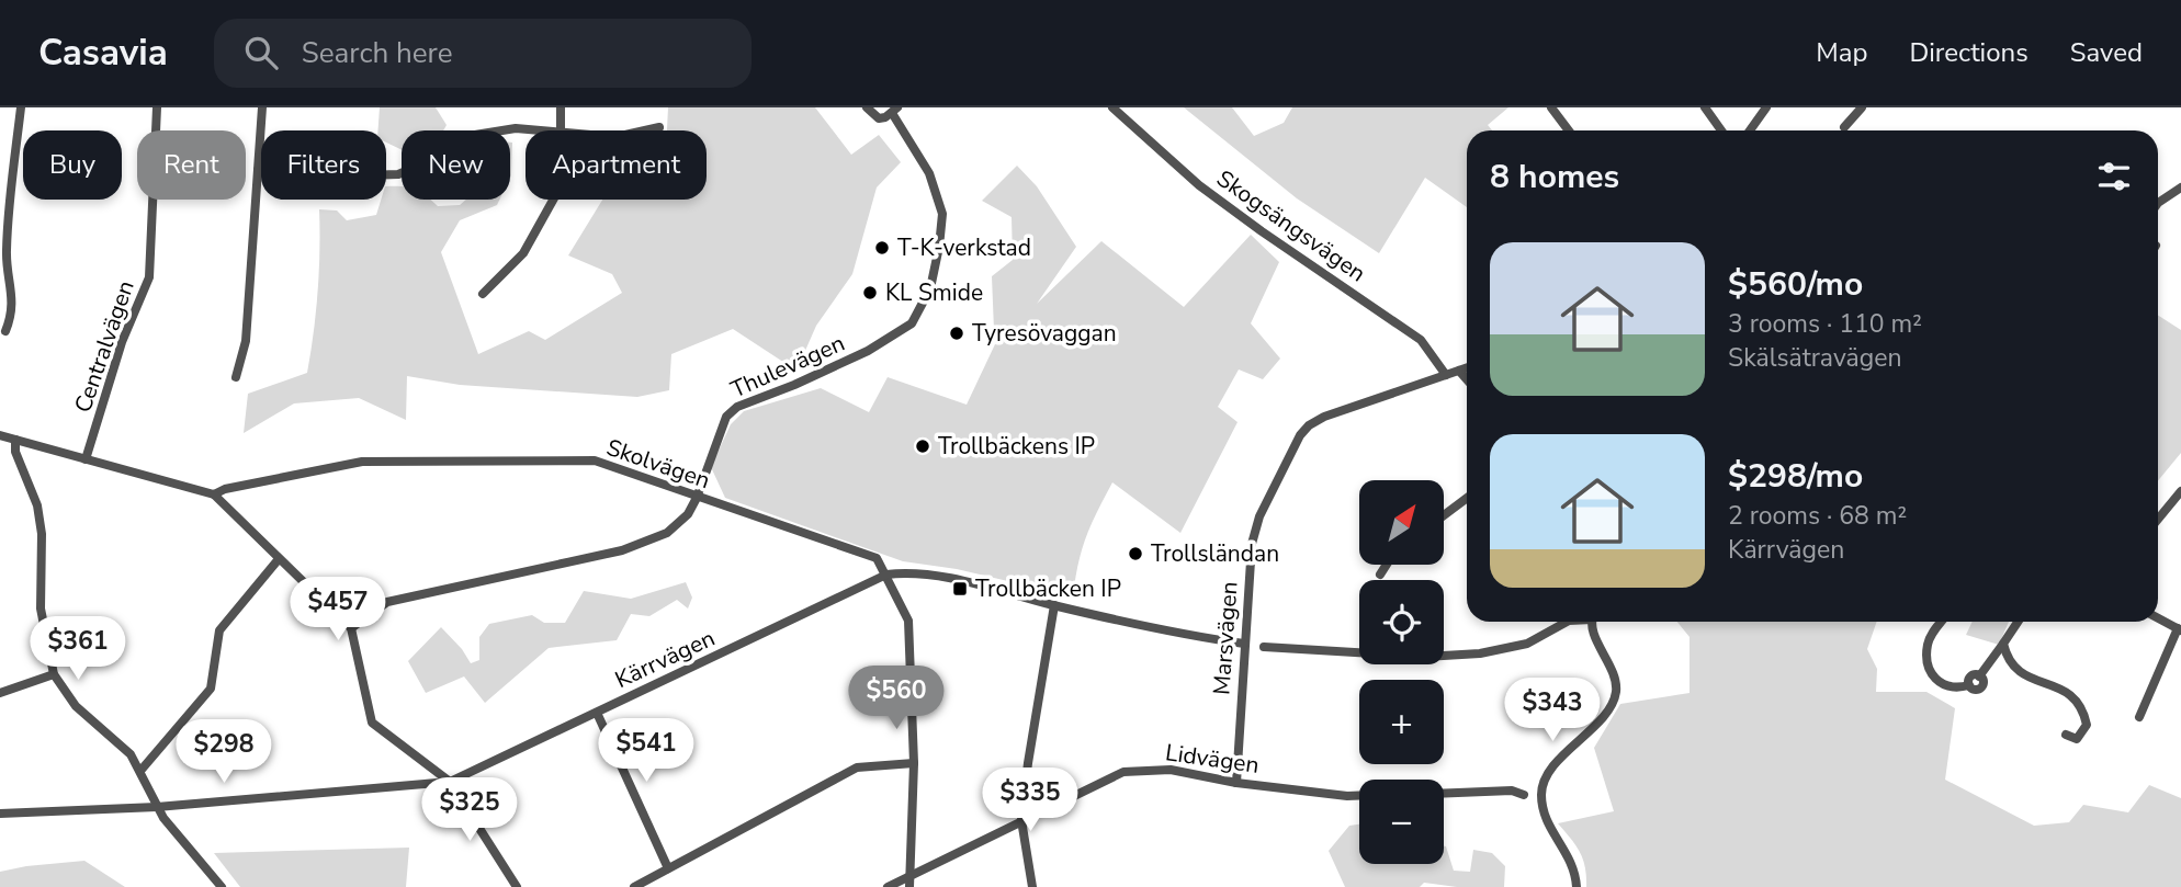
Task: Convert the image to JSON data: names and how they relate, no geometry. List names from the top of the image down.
{
  "streets": {
    "street": [
      "Skogsängsvägen",
      "Centralvägen",
      "Thulevägen",
      "Skolvägen",
      "Marsvägen",
      "Kärrvägen",
      "Lidvägen"
    ]
  },
  "crossings": [
    ["Skogsängsvägen", "Marsvägen"],
    ["Thulevägen", "Skolvägen"],
    ["Skolvägen", "Kärrvägen"],
    ["Marsvägen", "Lidvägen"]
  ],
  "places": {
    "other": [
      "T-K-verkstad",
      "KL Smide",
      "Tyresövaggan",
      "Trollbäckens IP",
      "Trollsländan"
    ],
    "transit": ["Trollbäcken IP"]
  },
  "north": "top right",
  "page": {
    "header": "Casavia",
    "search": "Search here",
    "nav": ["Map", "Directions", "Saved"],
    "chip": [
      "Buy",
      "Rent",
      "Filters",
      "New",
      "Apartment"
    ],
    "heading": "8 homes",
    "list": [
      {
        "name": "$560/mo",
        "note": "3 rooms · 110 m² · Skälsätravägen"
      },
      {
        "name": "$298/mo",
        "note": "2 rooms · 68 m² · Kärrvägen"
      }
    ],
    "map_buttons": ["+", "−"],
    "price": [
      "$457",
      "$361",
      "$560",
      "$343",
      "$541",
      "$298",
      "$335",
      "$325"
    ]
  }
}
